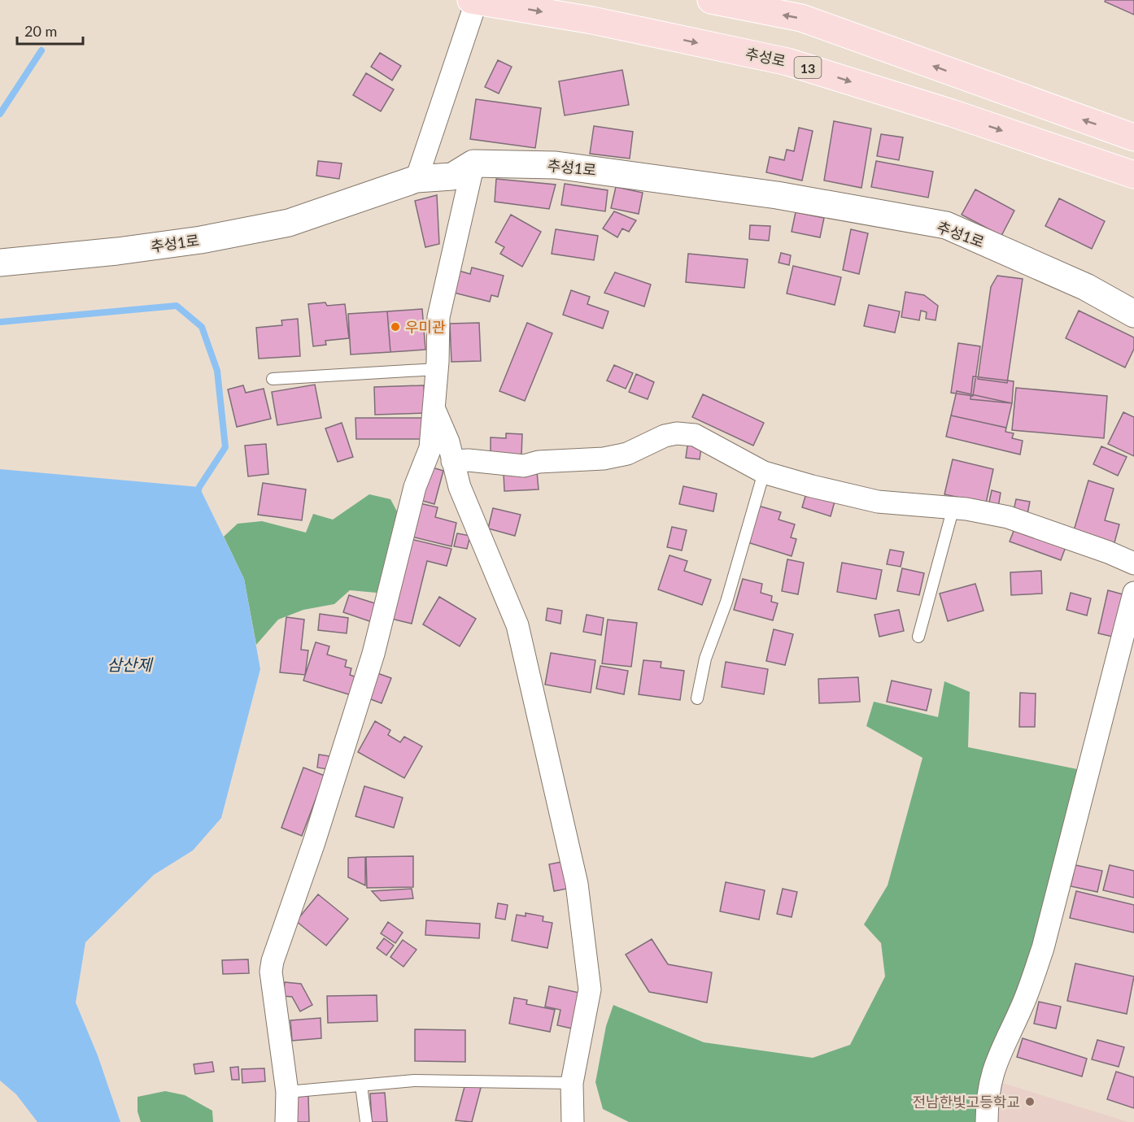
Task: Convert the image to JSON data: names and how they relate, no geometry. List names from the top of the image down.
{
  "streets": {
    "main road": ["추성로", "13"],
    "street": ["추성1로"]
  },
  "water": ["삼산제"],
  "places": ["우미관", "전남한빛고등학교"],
  "scale_bar": "20 m"
}
